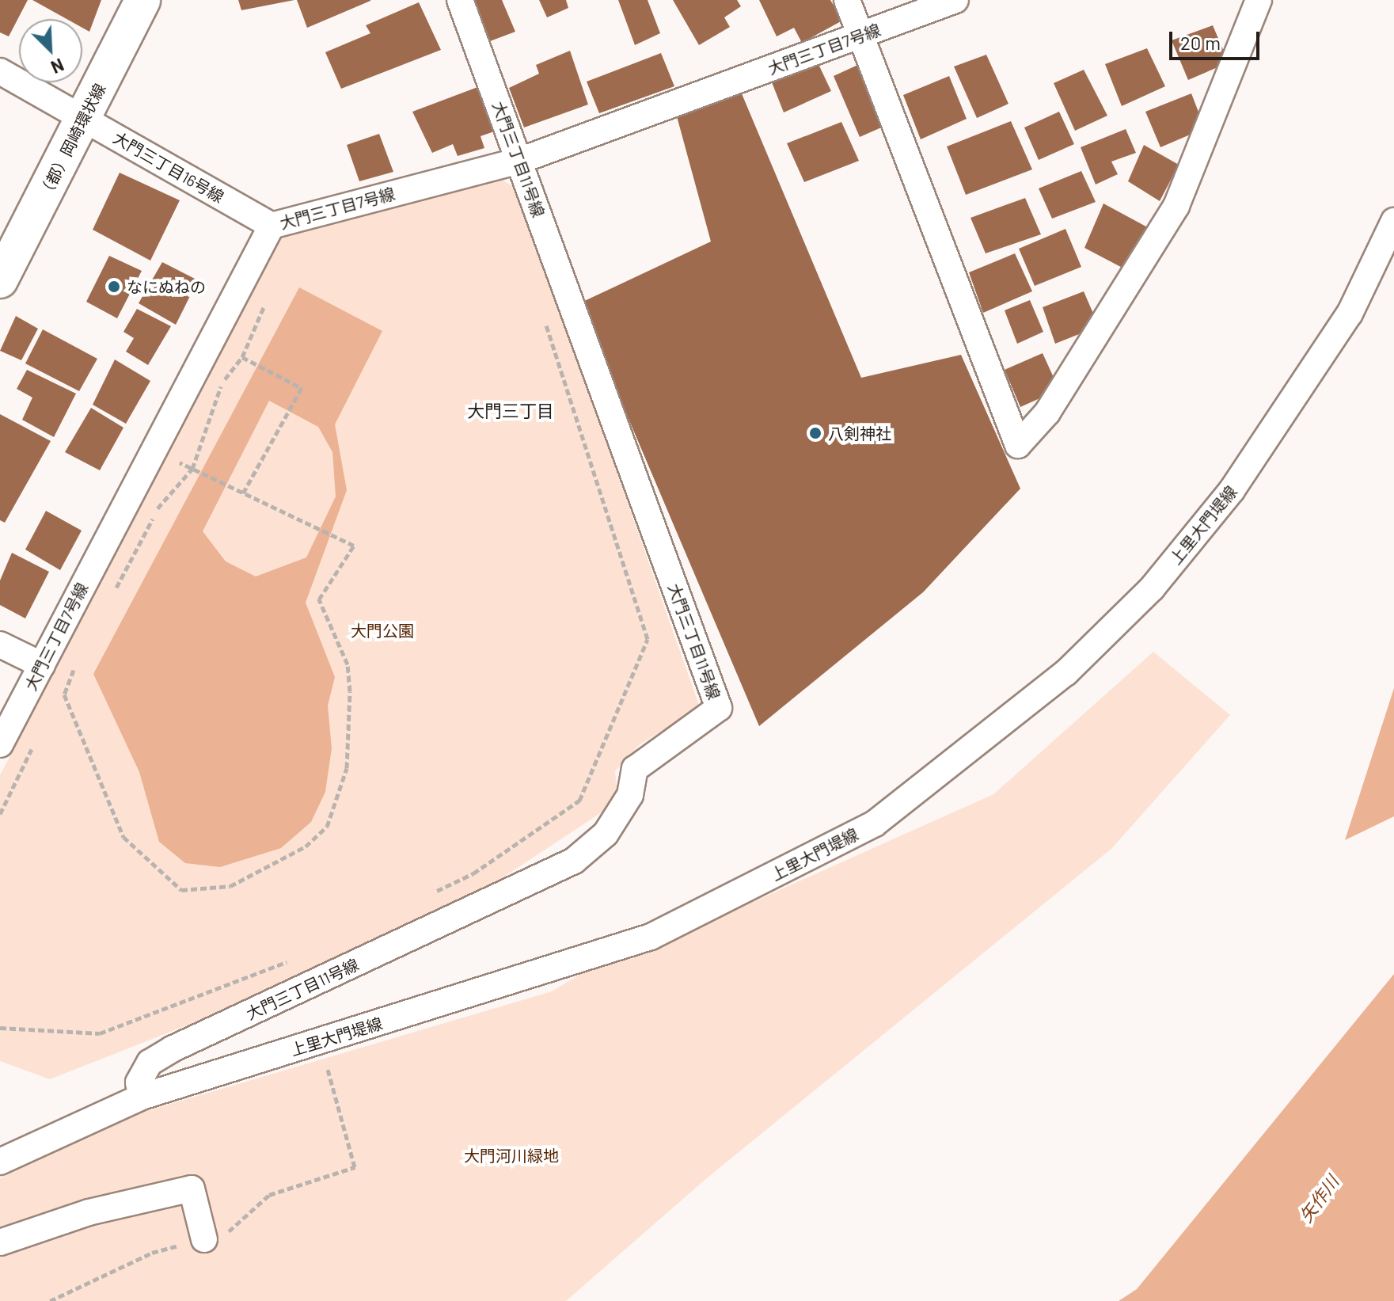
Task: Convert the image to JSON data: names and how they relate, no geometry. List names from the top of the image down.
{
  "streets": {
    "street": [
      "大門三丁目7号線",
      "（都）岡崎環状線",
      "大門三丁目11号線",
      "大門三丁目16号線",
      "上里大門堤線"
    ]
  },
  "crossings": [
    ["大門三丁目7号線", "大門三丁目11号線"],
    ["大門三丁目7号線", "大門三丁目16号線"],
    ["（都）岡崎環状線", "大門三丁目16号線"],
    ["大門三丁目11号線", "上里大門堤線"]
  ],
  "districts": ["大門三丁目"],
  "water": ["矢作川"],
  "parks": ["大門公園", "大門河川緑地"],
  "places": ["なにぬねの", "八剣神社"],
  "scale_bar": "20 m",
  "north": "bottom right"
}
